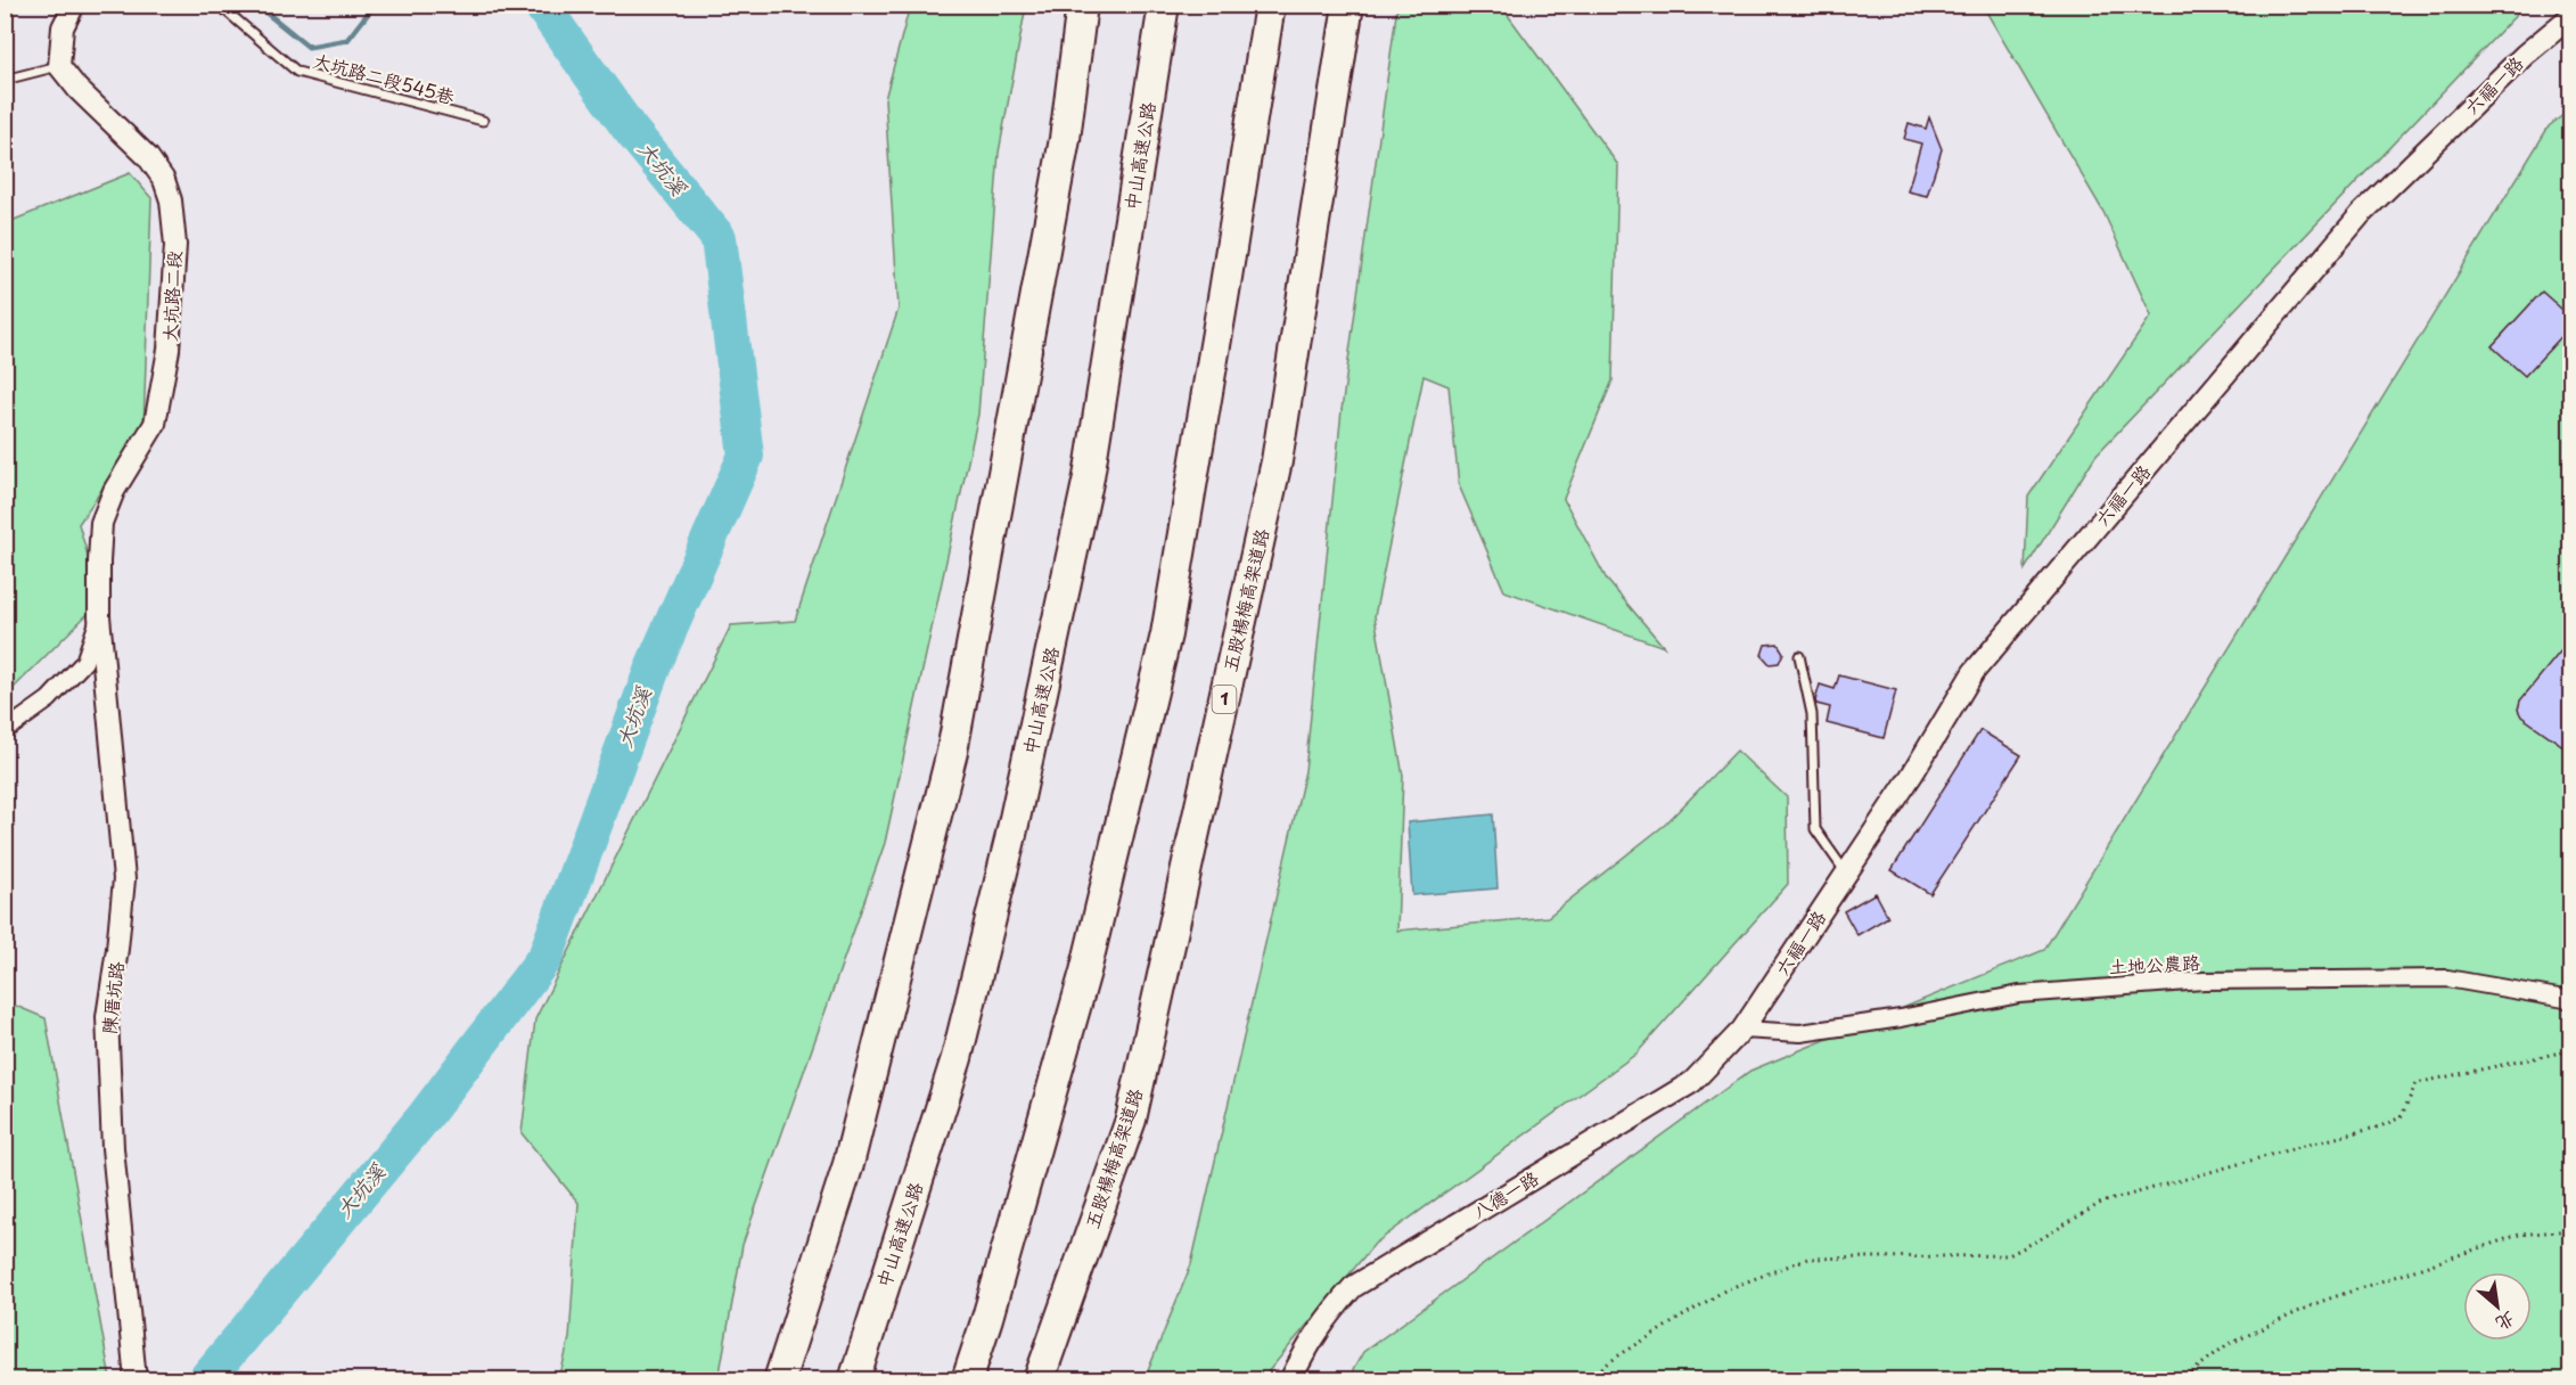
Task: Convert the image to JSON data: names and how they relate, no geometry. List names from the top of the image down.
{
  "streets": {
    "highway": ["中山高速公路", "五股楊梅高架道路", "1"],
    "street": [
      "六福一路",
      "大坑路二段",
      "土地公農路",
      "陳厝坑路",
      "八德一路"
    ],
    "lane": ["大坑路二段545巷"]
  },
  "crossings": [
    ["六福一路", "土地公農路"],
    ["六福一路", "八德一路"],
    ["大坑路二段", "陳厝坑路"],
    ["土地公農路", "八德一路"]
  ],
  "water": ["大坑溪"],
  "north": "bottom right"
}
